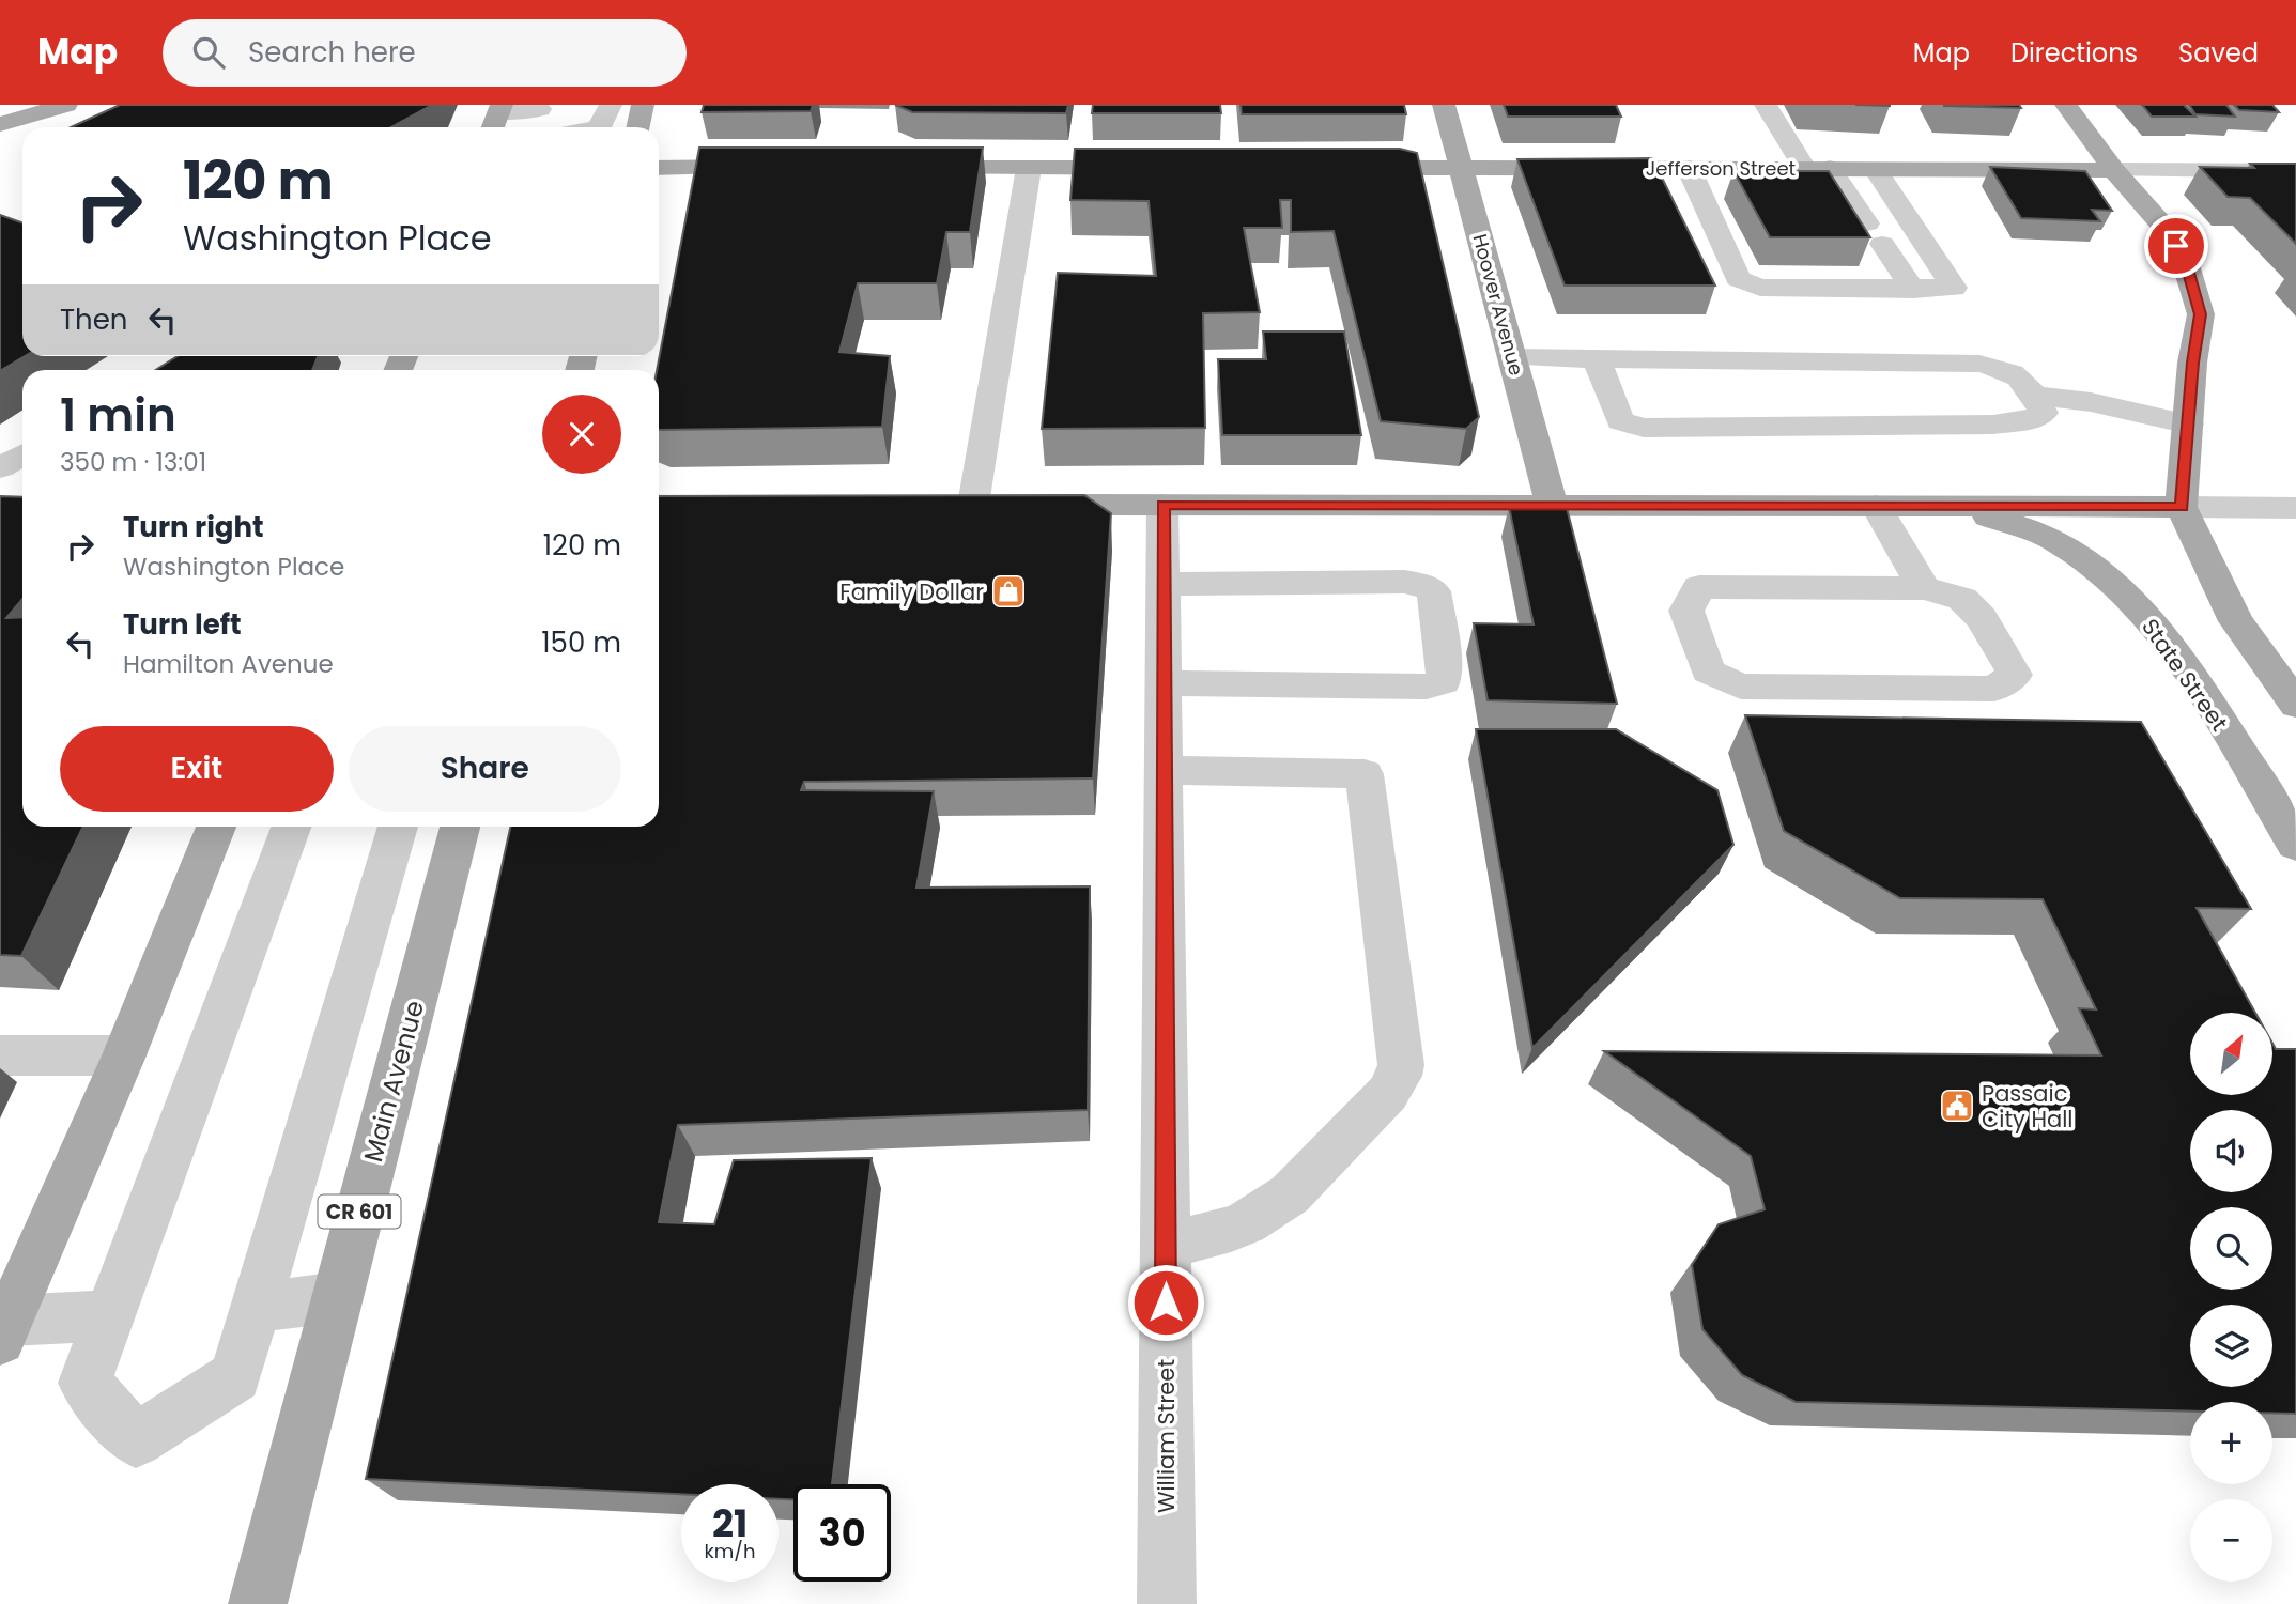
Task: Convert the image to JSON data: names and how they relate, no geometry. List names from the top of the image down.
{
  "streets": {
    "main road": [
      "Jefferson Street",
      "Hoover Avenue",
      "State Street",
      "Main Avenue",
      "CR 601"
    ],
    "street": ["William Street"]
  },
  "crossings": [
    ["Jefferson Street", "Hoover Avenue"]
  ],
  "places": {
    "shop": ["Family Dollar"],
    "public building": ["Passaic City Hall"]
  },
  "north": "top right",
  "page": {
    "header": "Map",
    "search": "Search here",
    "nav": ["Map", "Directions", "Saved"],
    "turn": ["120 m", "Washington Place"],
    "then": "Then",
    "heading": ["1 min", "350 m · 13:01"],
    "list": [
      {
        "name": "Turn right",
        "note": "Washington Place",
        "value": "120 m"
      },
      {
        "name": "Turn left",
        "note": "Hamilton Avenue",
        "value": "150 m"
      }
    ],
    "buttons": ["Exit", "Share"],
    "map_buttons": ["+", "−"],
    "speed": "21 km/h",
    "limit": "30"
  }
}
